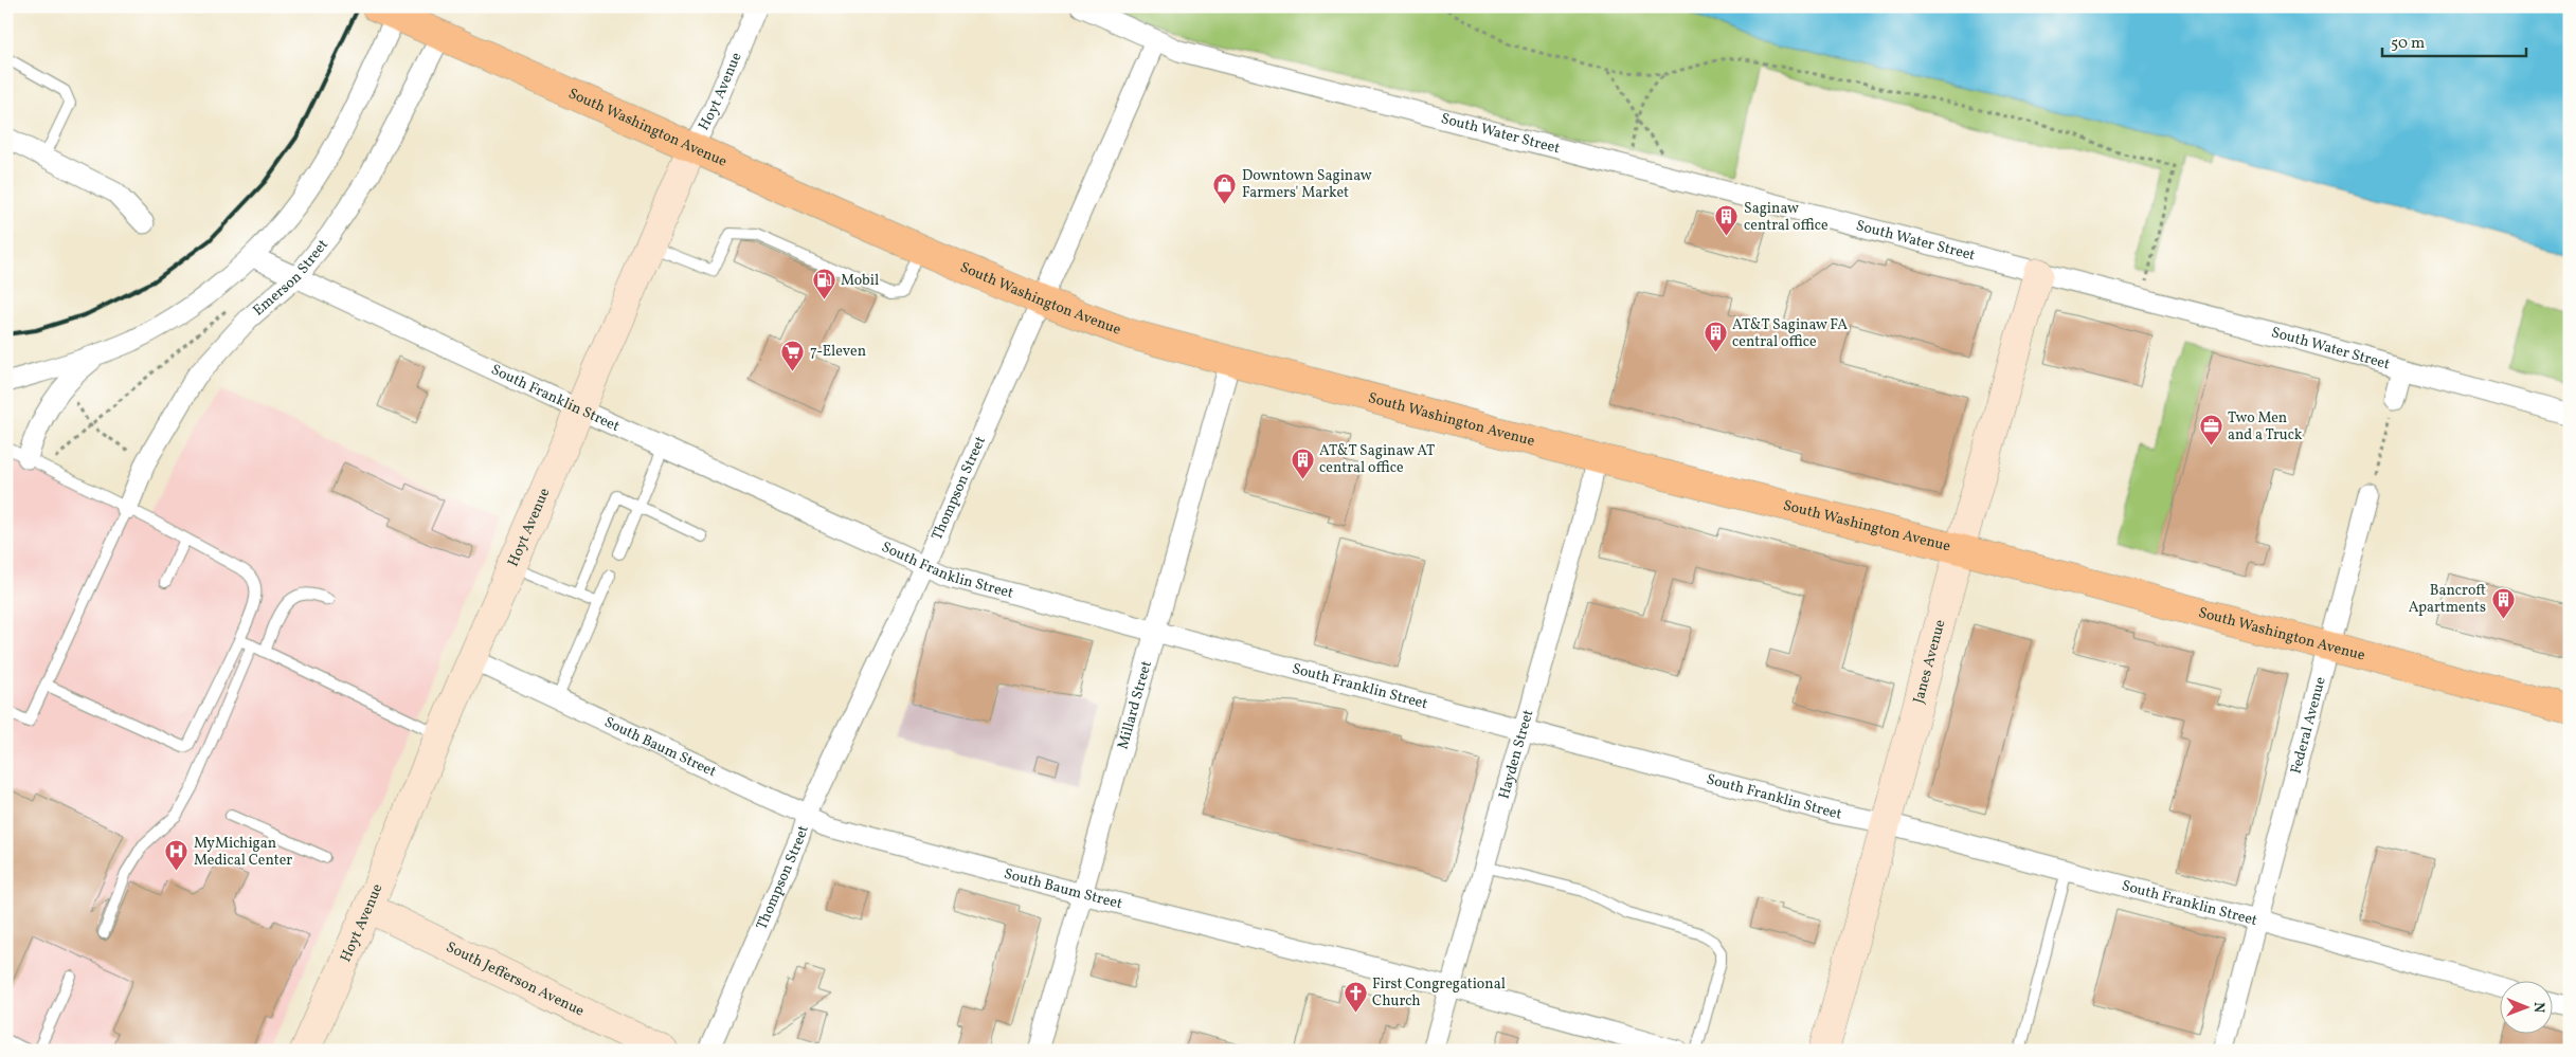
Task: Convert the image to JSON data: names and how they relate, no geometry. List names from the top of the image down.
{
  "streets": {
    "main road": ["South Washington Avenue"],
    "street": [
      "Hoyt Avenue",
      "South Water Street",
      "Emerson Street",
      "South Franklin Street",
      "Thompson Street",
      "Janes Avenue",
      "Millard Street",
      "Federal Avenue",
      "South Baum Street",
      "Hayden Street",
      "South Jefferson Avenue"
    ]
  },
  "crossings": [
    ["Hoyt Avenue", "South Washington Avenue"],
    ["Hoyt Avenue", "South Franklin Street"],
    ["Hoyt Avenue", "South Baum Street"],
    ["Hoyt Avenue", "South Jefferson Avenue"],
    ["South Washington Avenue", "Emerson Street"],
    ["South Washington Avenue", "Thompson Street"],
    ["South Washington Avenue", "Janes Avenue"],
    ["South Washington Avenue", "Millard Street"],
    ["South Washington Avenue", "Federal Avenue"],
    ["South Washington Avenue", "Hayden Street"],
    ["South Water Street", "Thompson Street"],
    ["South Water Street", "Janes Avenue"],
    ["Emerson Street", "South Franklin Street"],
    ["South Franklin Street", "Thompson Street"],
    ["South Franklin Street", "Janes Avenue"],
    ["South Franklin Street", "Millard Street"],
    ["South Franklin Street", "Federal Avenue"],
    ["South Franklin Street", "Hayden Street"],
    ["Thompson Street", "South Baum Street"],
    ["Millard Street", "South Baum Street"],
    ["South Baum Street", "Hayden Street"]
  ],
  "places": {
    "shop": ["Downtown Saginaw Farmers' Market"],
    "building": [
      "Saginaw central office",
      "AT&T Saginaw FA central office",
      "AT&T Saginaw AT central office",
      "Bancroft Apartments"
    ],
    "fuel station": ["Mobil"],
    "supermarket": ["7-Eleven"],
    "office": ["Two Men and a Truck"],
    "hospital": ["MyMichigan Medical Center"],
    "church": ["First Congregational Church"]
  },
  "scale_bar": "50 m",
  "north": "right"
}
